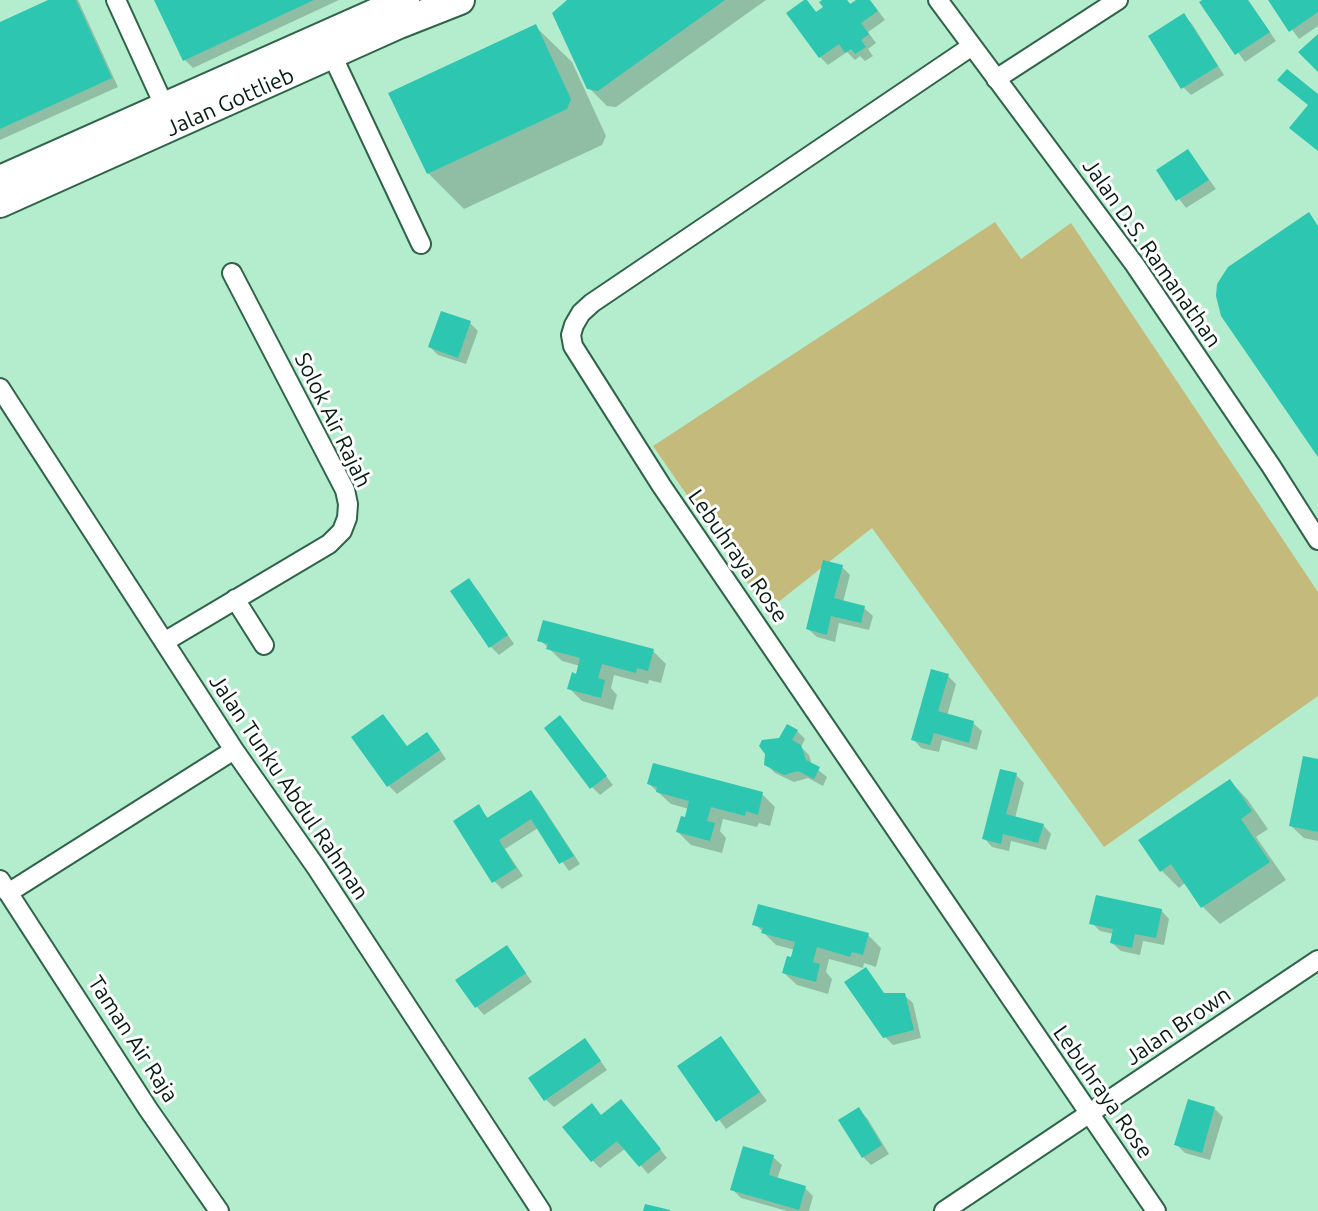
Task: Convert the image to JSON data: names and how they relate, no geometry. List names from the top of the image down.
{
  "streets": {
    "main road": ["Jalan Gottlieb"],
    "street": [
      "Jalan D.S. Ramanathan",
      "Solok Air Rajah",
      "Lebuhraya Rose",
      "Jalan Tunku Abdul Rahman",
      "Jalan Brown",
      "Taman Air Raja"
    ]
  },
  "crossings": [
    ["Jalan D.S. Ramanathan", "Lebuhraya Rose"],
    ["Solok Air Rajah", "Jalan Tunku Abdul Rahman"],
    ["Lebuhraya Rose", "Jalan Brown"],
    ["Jalan Tunku Abdul Rahman", "Taman Air Raja"]
  ]
}
